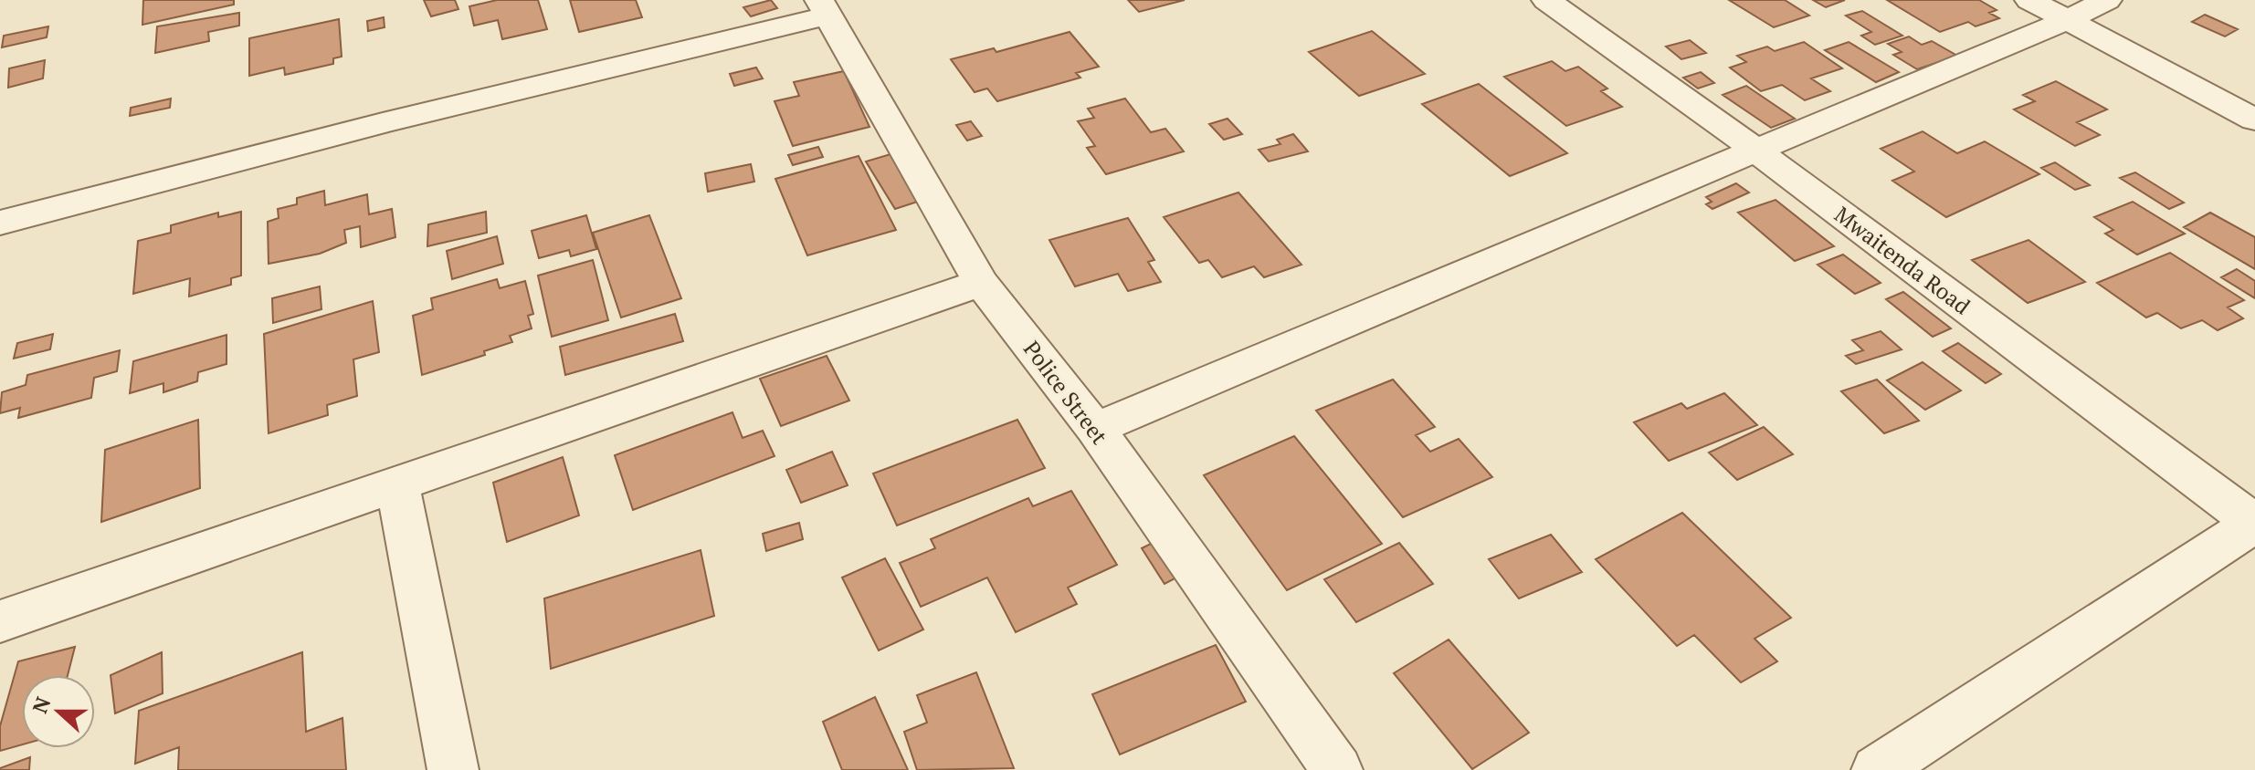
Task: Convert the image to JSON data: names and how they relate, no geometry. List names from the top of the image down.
{
  "streets": {
    "street": ["Mwaitenda Road", "Police Street"]
  },
  "north": "left"
}
